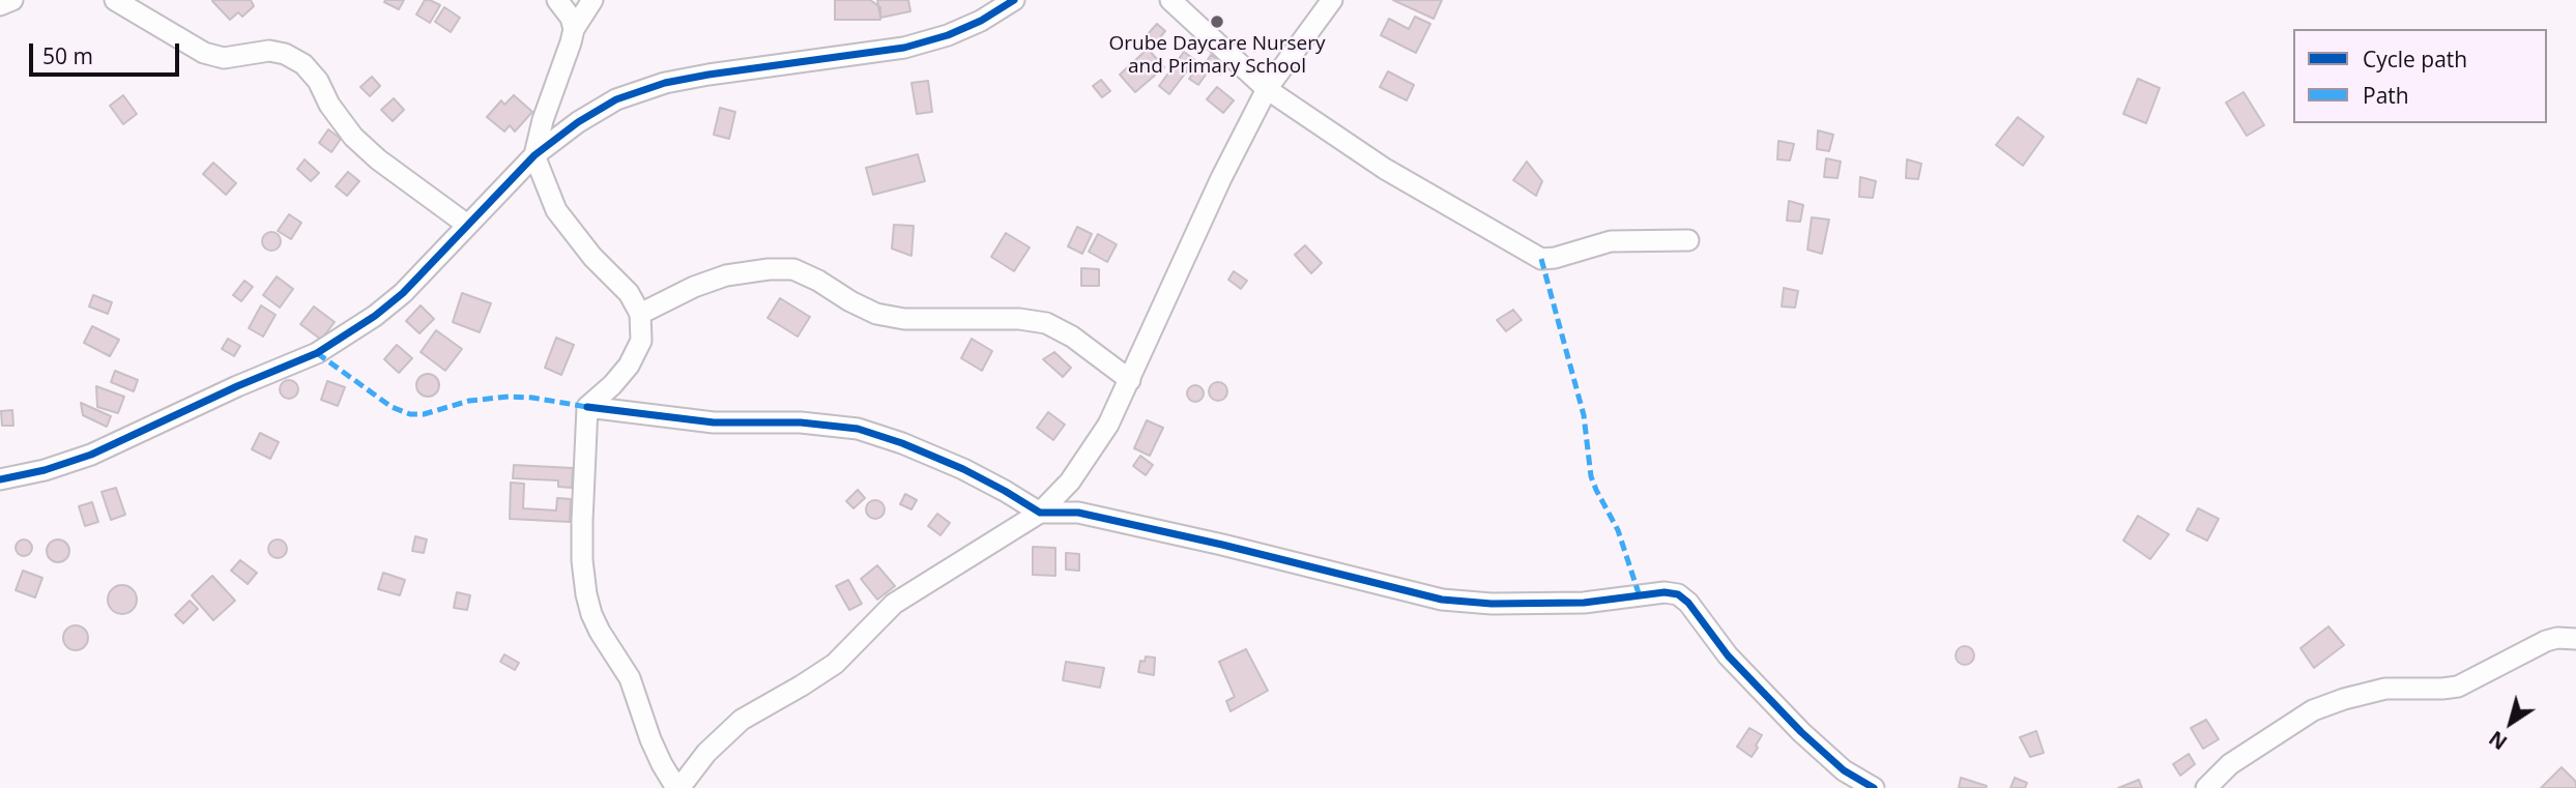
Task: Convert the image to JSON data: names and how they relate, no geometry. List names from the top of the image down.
{
  "places": ["Orube Daycare Nursery and Primary School"],
  "legend": ["Cycle path", "Path"],
  "scale_bar": "50 m",
  "north": "bottom left"
}
